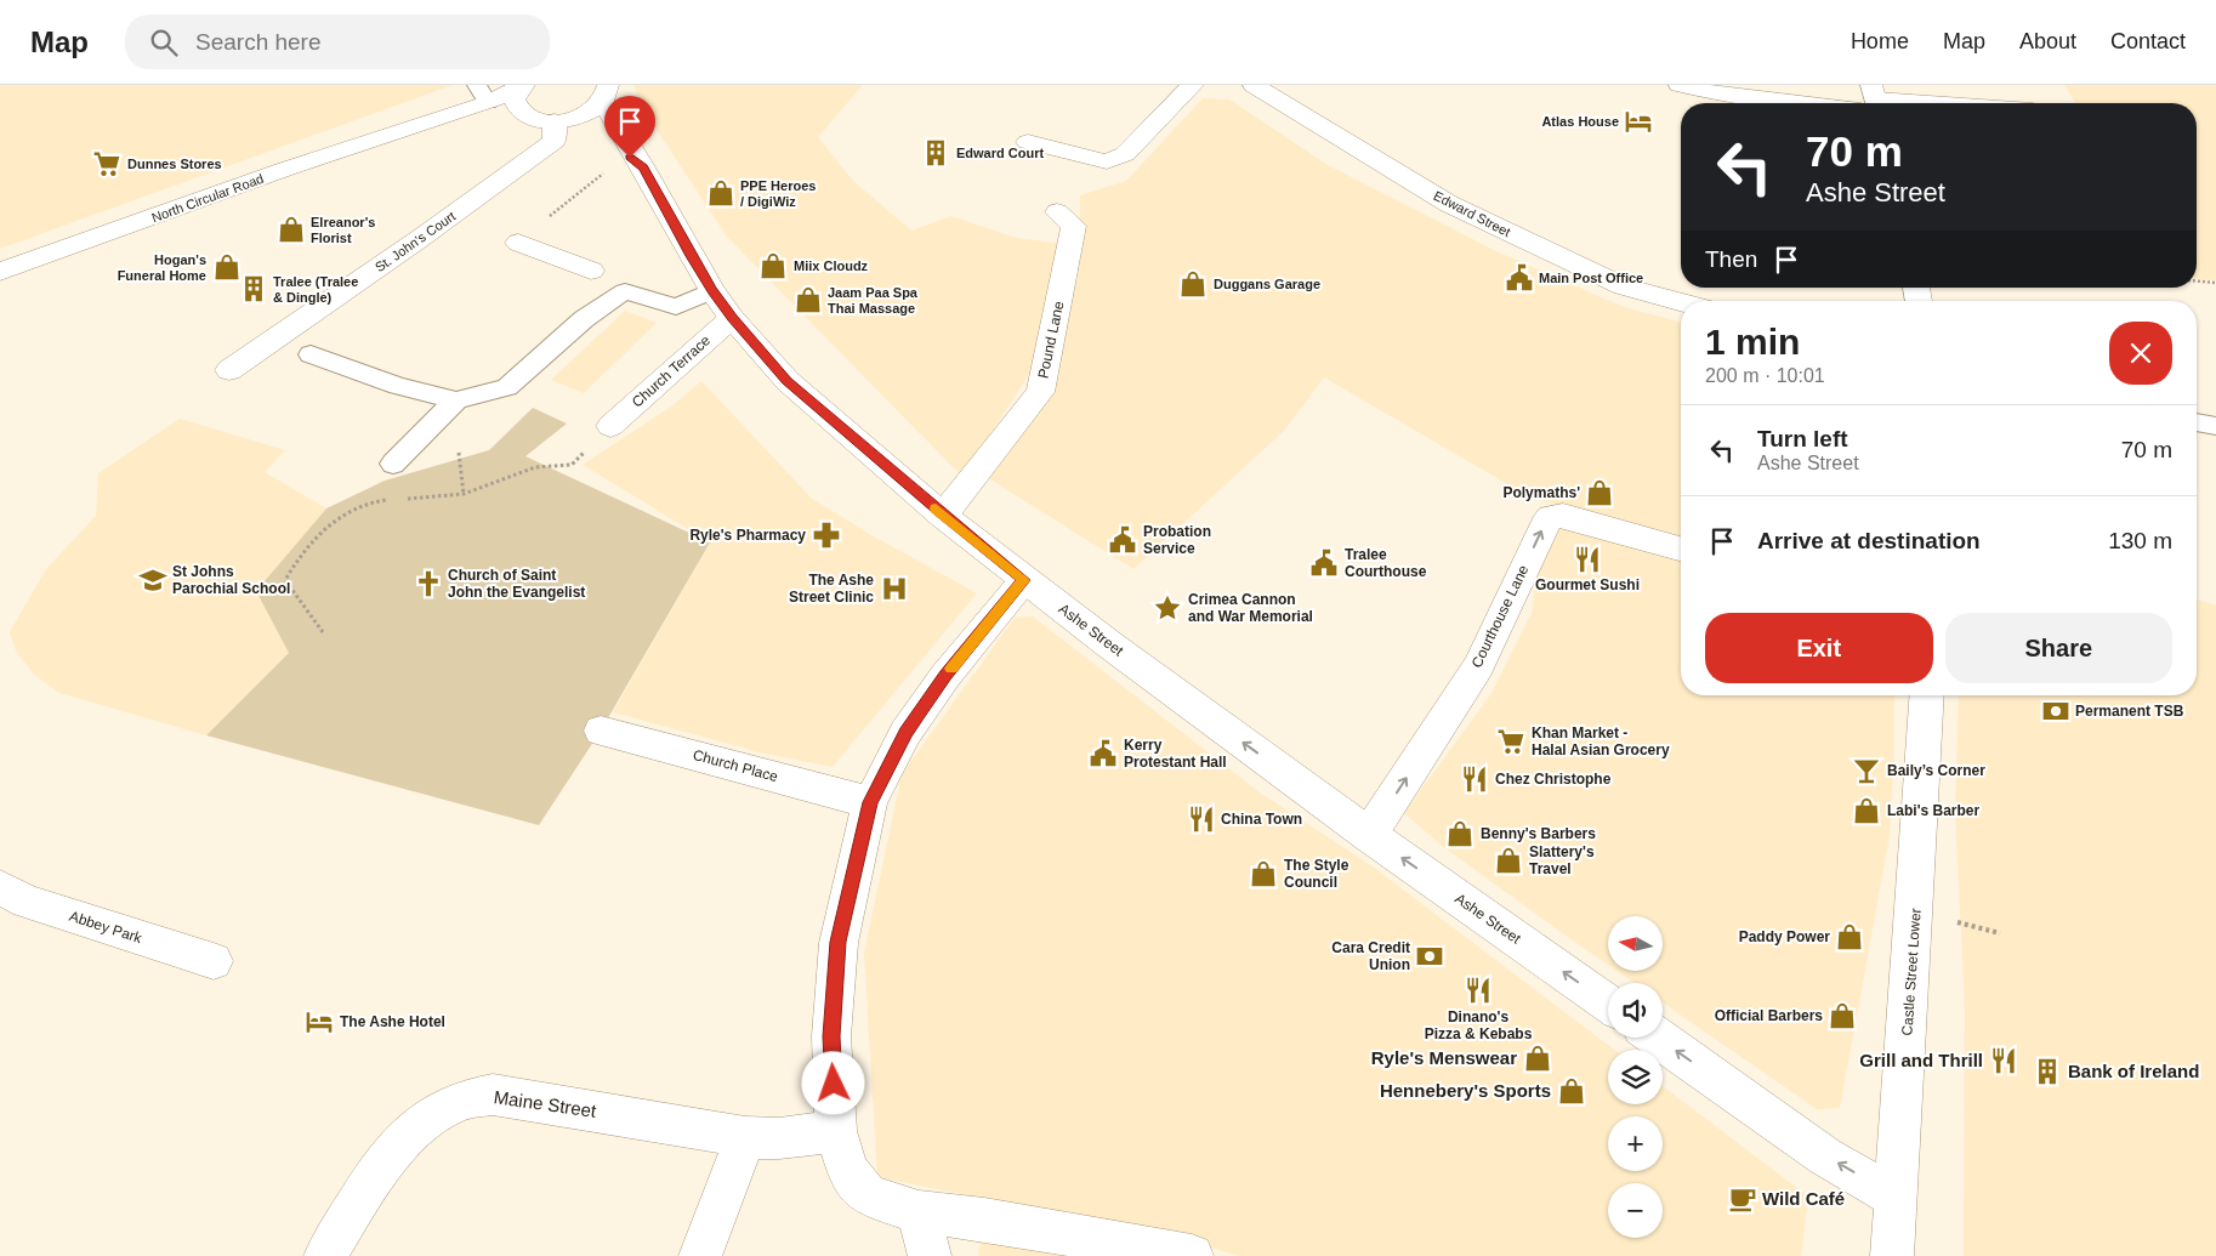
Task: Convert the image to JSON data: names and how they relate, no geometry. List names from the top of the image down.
{
  "streets": {
    "street": [
      "North Circular Road",
      "Edward Street",
      "St. John's Court",
      "Pound Lane",
      "Church Terrace",
      "Courthouse Lane",
      "Ashe Street",
      "Church Place",
      "Abbey Park",
      "Castle Street Lower",
      "Maine Street"
    ]
  },
  "crossings": [
    ["North Circular Road", "St. John's Court"],
    ["North Circular Road", "Ashe Street"],
    ["St. John's Court", "Ashe Street"],
    ["Pound Lane", "Ashe Street"],
    ["Church Terrace", "Ashe Street"],
    ["Courthouse Lane", "Ashe Street"]
  ],
  "one_way": ["Courthouse Lane", "Ashe Street"],
  "places": {
    "hotel": ["Atlas House", "The Ashe Hotel"],
    "building": ["Edward Court", "Tralee (Tralee & Dingle)", "Bank of Ireland"],
    "supermarket": ["Dunnes Stores", "Khan Market - Halal Asian Grocery"],
    "shop": [
      "PPE Heroes / DigiWiz",
      "Elreanor's Florist",
      "Miix Cloudz",
      "Hogan's Funeral Home",
      "Duggans Garage",
      "Jaam Paa Spa Thai Massage",
      "Polymaths'",
      "Labi's Barber",
      "Benny's Barbers",
      "Slattery's Travel",
      "The Style Council",
      "Paddy Power",
      "Official Barbers",
      "Ryle's Menswear",
      "Hennebery's Sports"
    ],
    "public building": [
      "Main Post Office",
      "Probation Service",
      "Tralee Courthouse",
      "Kerry Protestant Hall"
    ],
    "pharmacy": ["Ryle's Pharmacy"],
    "restaurant": [
      "Gourmet Sushi",
      "Chez Christophe",
      "China Town",
      "Dinano's Pizza & Kebabs",
      "Grill and Thrill"
    ],
    "school or university": ["St Johns Parochial School"],
    "church": ["Church of Saint John the Evangelist"],
    "hospital": ["The Ashe Street Clinic"],
    "place": ["Crimea Cannon and War Memorial"],
    "bank": ["Permanent TSB", "Cara Credit Union"],
    "bar": ["Baily’s Corner"],
    "cafe": ["Wild Café"]
  },
  "north": "left",
  "page": {
    "header": "Map",
    "search": "Search here",
    "nav": [
      "Home",
      "Map",
      "About",
      "Contact"
    ],
    "turn": ["70 m", "Ashe Street"],
    "then": "Then",
    "heading": ["1 min", "200 m · 10:01"],
    "list": [
      {
        "name": "Turn left",
        "note": "Ashe Street",
        "value": "70 m"
      },
      {
        "name": "Arrive at destination",
        "value": "130 m"
      }
    ],
    "buttons": ["Exit", "Share"],
    "map_buttons": ["+", "−"]
  }
}
